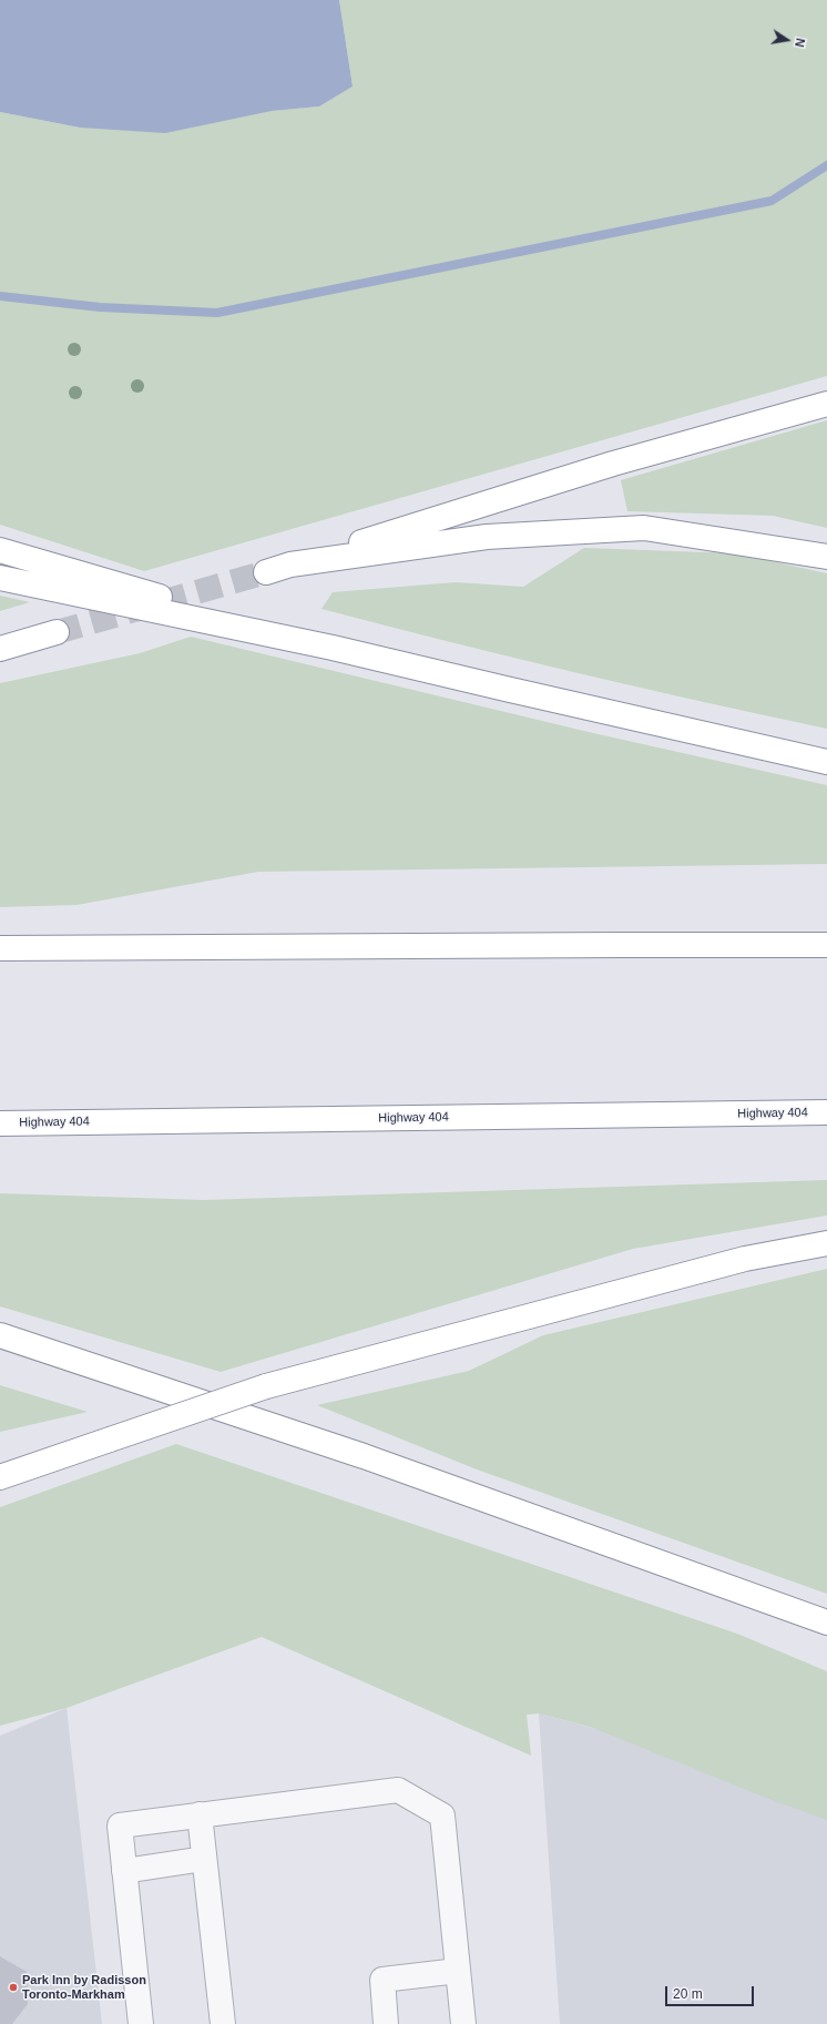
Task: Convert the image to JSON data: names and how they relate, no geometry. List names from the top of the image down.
{
  "streets": {
    "highway": ["Highway 404"]
  },
  "places": ["Park Inn by Radisson Toronto-Markham"],
  "scale_bar": "20 m",
  "north": "right"
}
